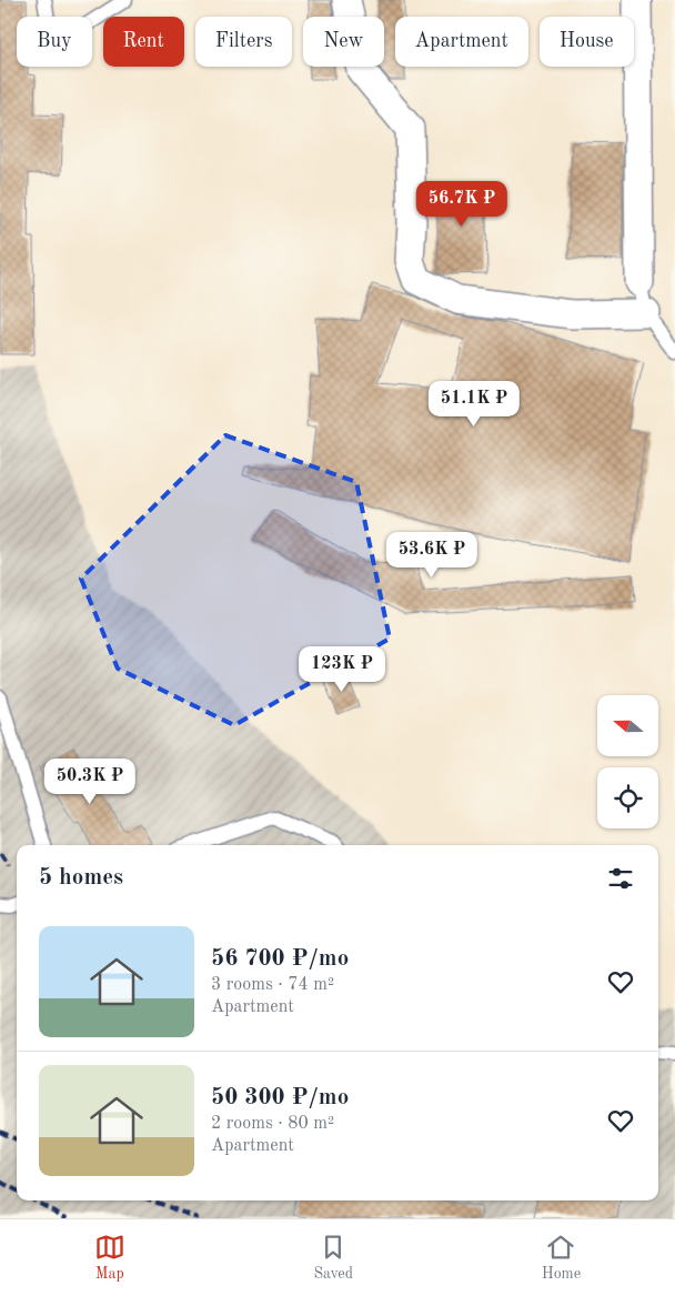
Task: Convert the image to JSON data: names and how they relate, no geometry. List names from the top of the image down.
{
  "north": "left",
  "page": {
    "chip": [
      "Buy",
      "Rent",
      "Filters",
      "New",
      "Apartment",
      "House"
    ],
    "price": [
      "56.7K ₽",
      "51.1K ₽",
      "53.6K ₽",
      "123K ₽",
      "50.3K ₽"
    ],
    "heading": "5 homes",
    "list": [
      {
        "name": "56 700 ₽/mo",
        "note": "3 rooms · 74 m² · Apartment"
      },
      {
        "name": "50 300 ₽/mo",
        "note": "2 rooms · 80 m² · Apartment"
      }
    ],
    "tabs": ["Map", "Saved", "Home"]
  }
}
